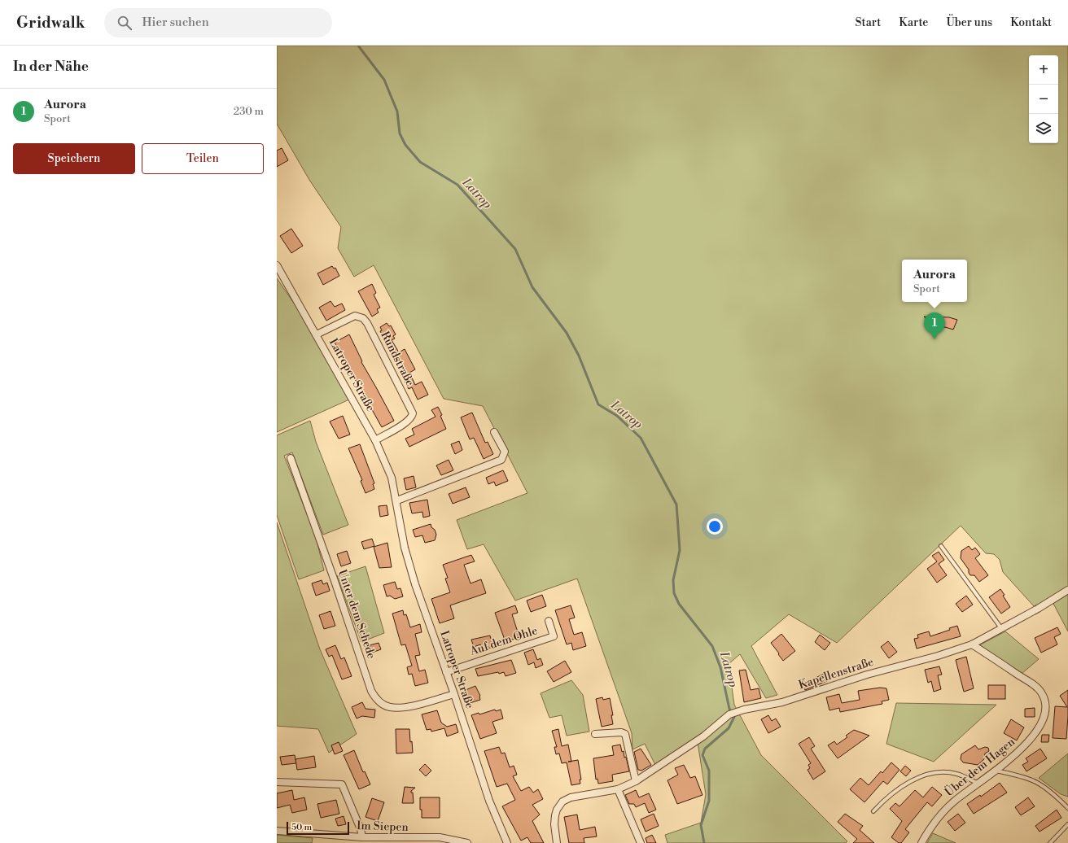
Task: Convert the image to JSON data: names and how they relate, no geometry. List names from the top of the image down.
{
  "streets": {
    "street": [
      "Rundstraße",
      "Latroper Straße",
      "Unter dem Schede",
      "Auf dem Ohle",
      "Kapellenstraße",
      "Über dem Hagen",
      "Im Siepen"
    ]
  },
  "crossings": [
    ["Rundstraße", "Latroper Straße"],
    ["Latroper Straße", "Unter dem Schede"],
    ["Latroper Straße", "Auf dem Ohle"],
    ["Kapellenstraße", "Über dem Hagen"]
  ],
  "water": ["Latrop"],
  "scale_bar": "50 m",
  "page": {
    "header": "Gridwalk",
    "search": "Hier suchen",
    "nav": [
      "Start",
      "Karte",
      "Über uns",
      "Kontakt"
    ],
    "heading": "In der Nähe",
    "map_buttons": ["+", "−"],
    "list": [
      {
        "mark": "1",
        "name": "Aurora",
        "note": "Sport",
        "value": "230 m"
      }
    ],
    "buttons": ["Speichern", "Teilen"],
    "popup": ["Aurora", "Sport"],
    "pins": "1",
    "scale": "50 m"
  }
}
